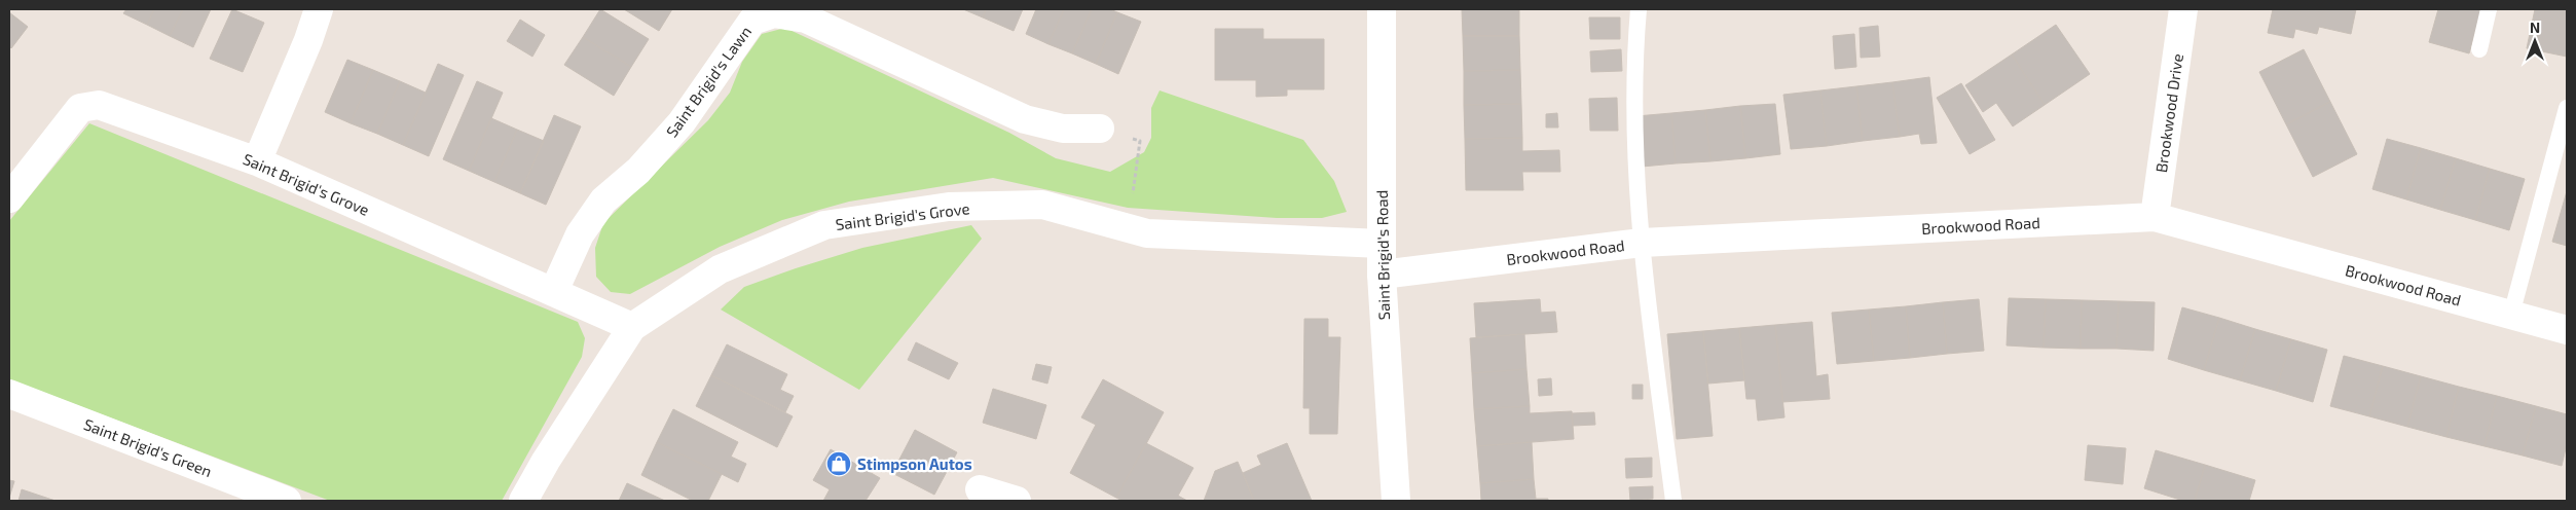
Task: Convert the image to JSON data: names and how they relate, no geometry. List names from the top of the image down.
{
  "streets": {
    "street": [
      "Saint Brigid's Lawn",
      "Brookwood Drive",
      "Saint Brigid's Grove",
      "Brookwood Road",
      "Saint Brigid's Road",
      "Saint Brigid's Green"
    ]
  },
  "crossings": [
    ["Saint Brigid's Lawn", "Saint Brigid's Grove"],
    ["Brookwood Drive", "Brookwood Road"],
    ["Saint Brigid's Grove", "Saint Brigid's Road"],
    ["Brookwood Road", "Saint Brigid's Road"]
  ],
  "places": {
    "shop": ["Stimpson Autos"]
  },
  "north": "top"
}
